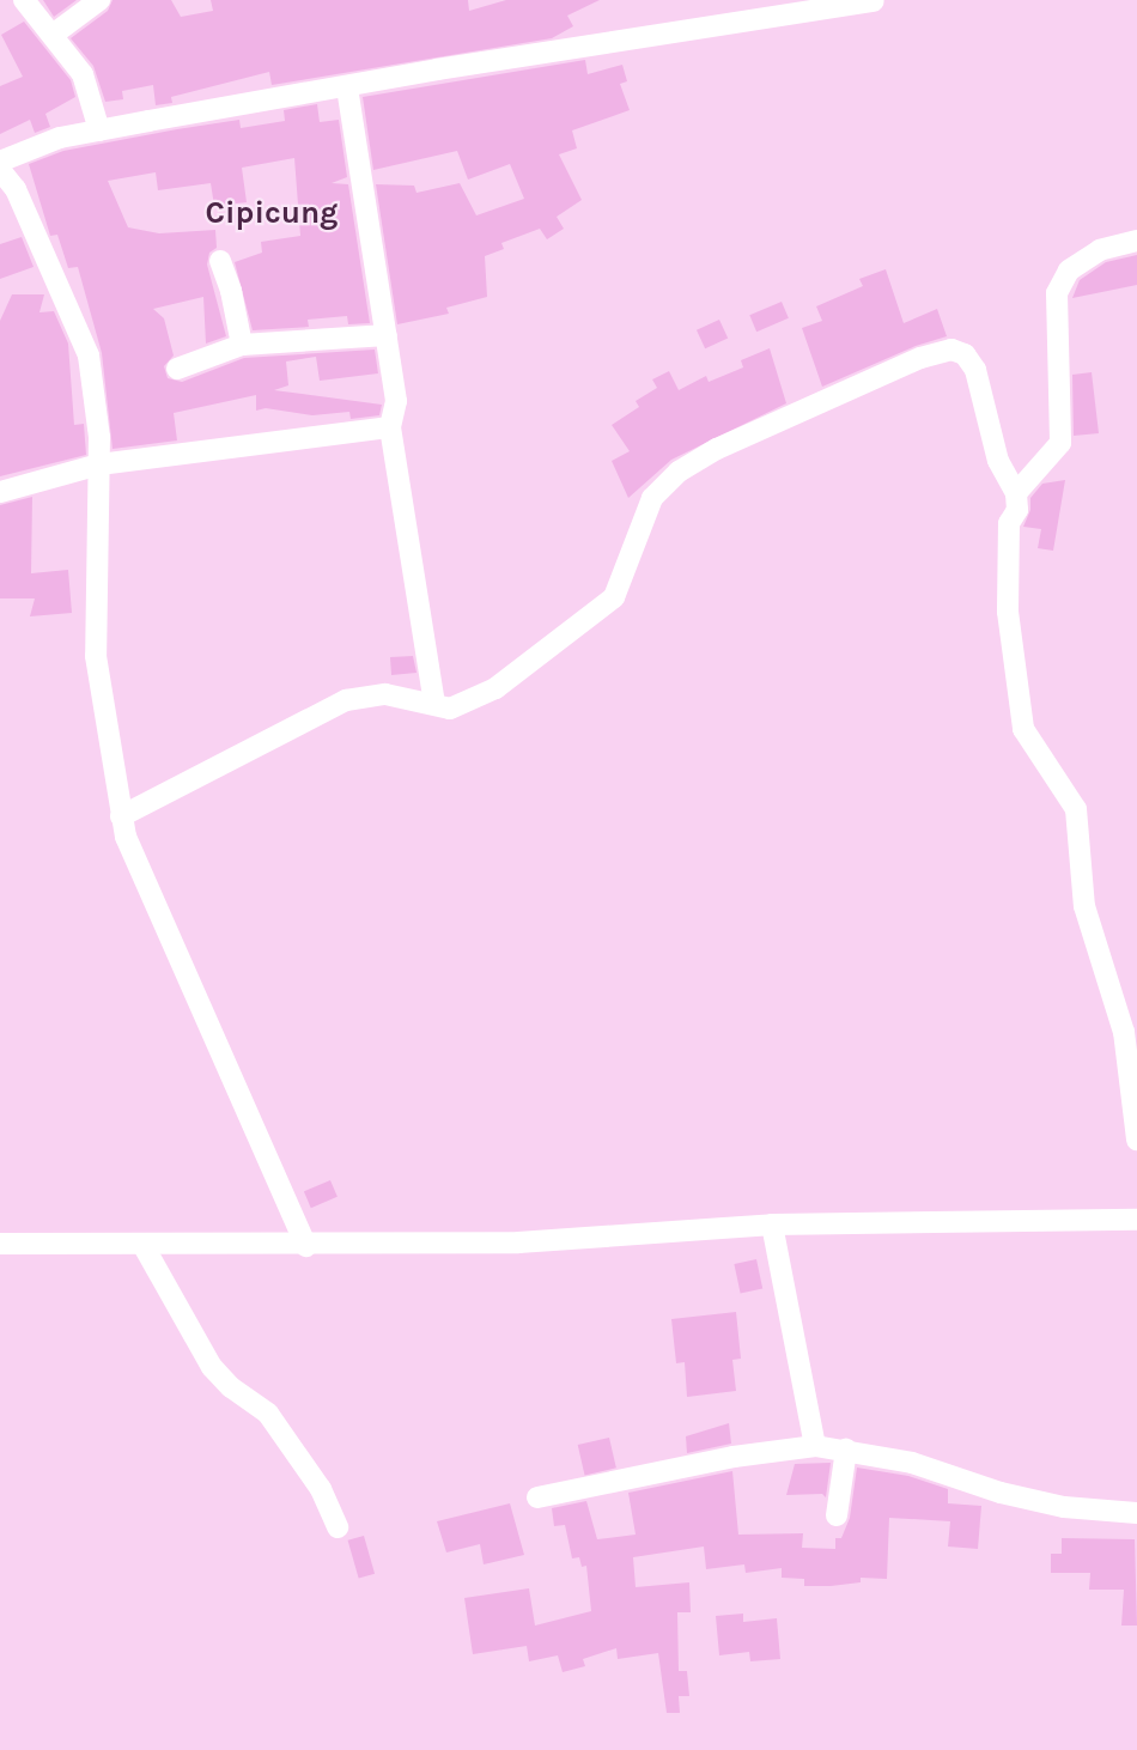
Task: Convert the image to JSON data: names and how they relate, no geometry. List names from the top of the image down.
{
  "districts": ["Cipicung"]
}
